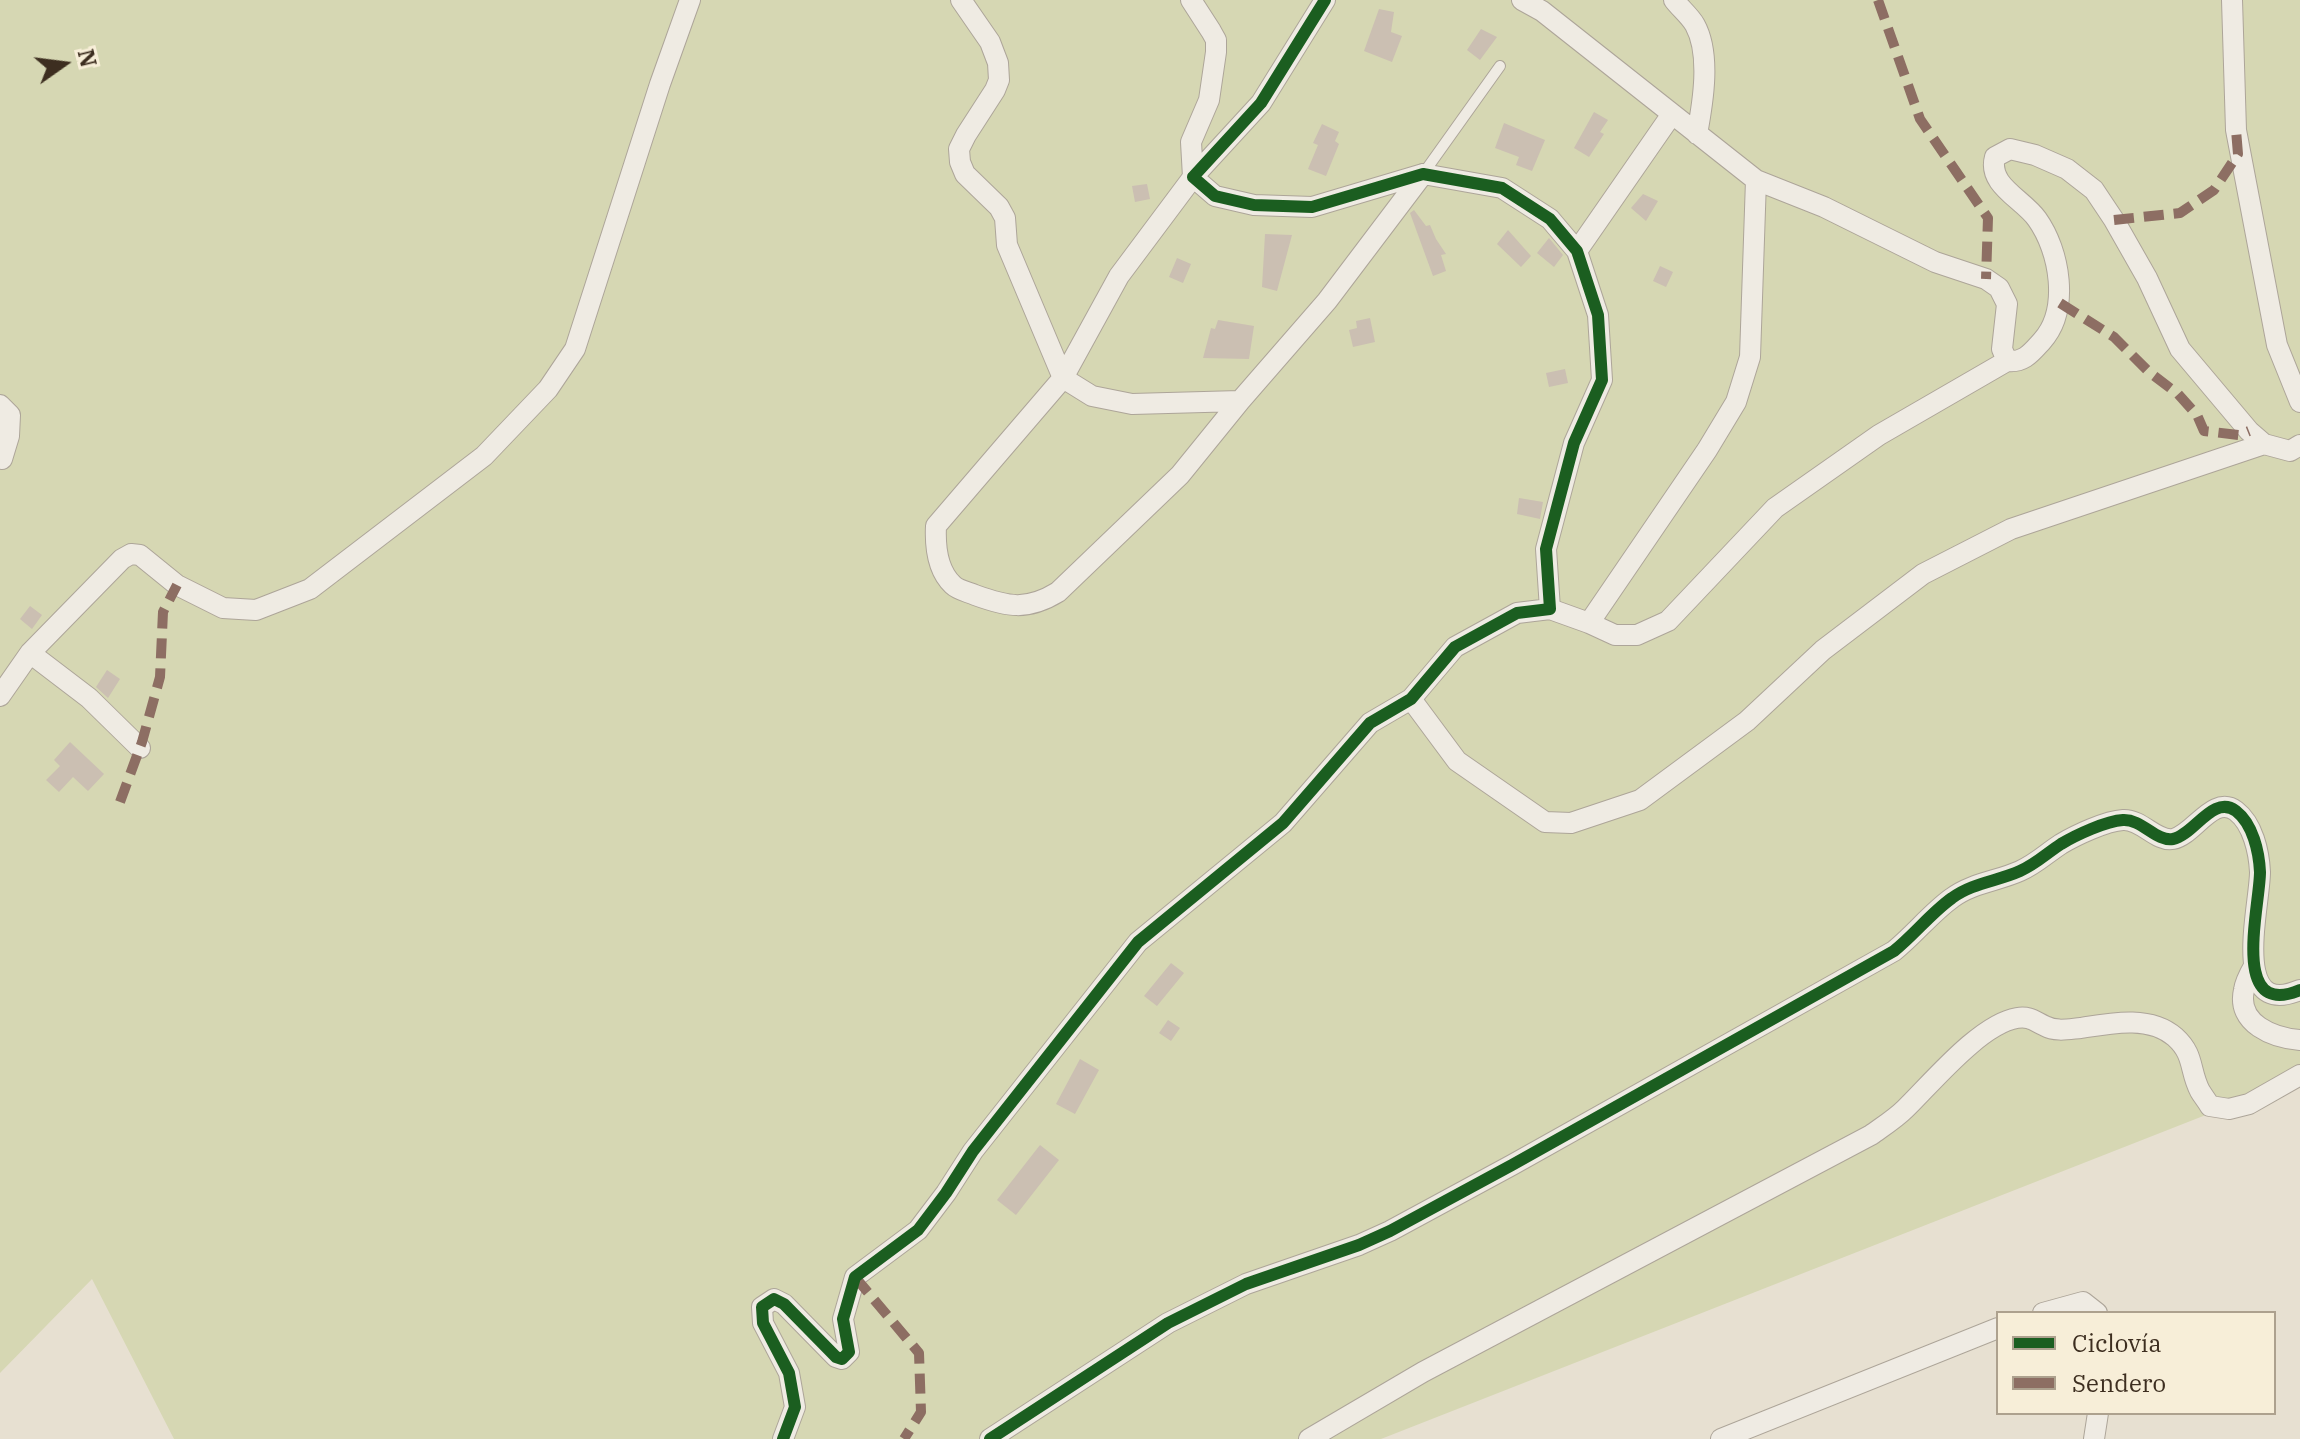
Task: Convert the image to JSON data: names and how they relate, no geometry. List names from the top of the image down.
{
  "legend": ["Ciclovía", "Sendero"],
  "north": "right"
}
